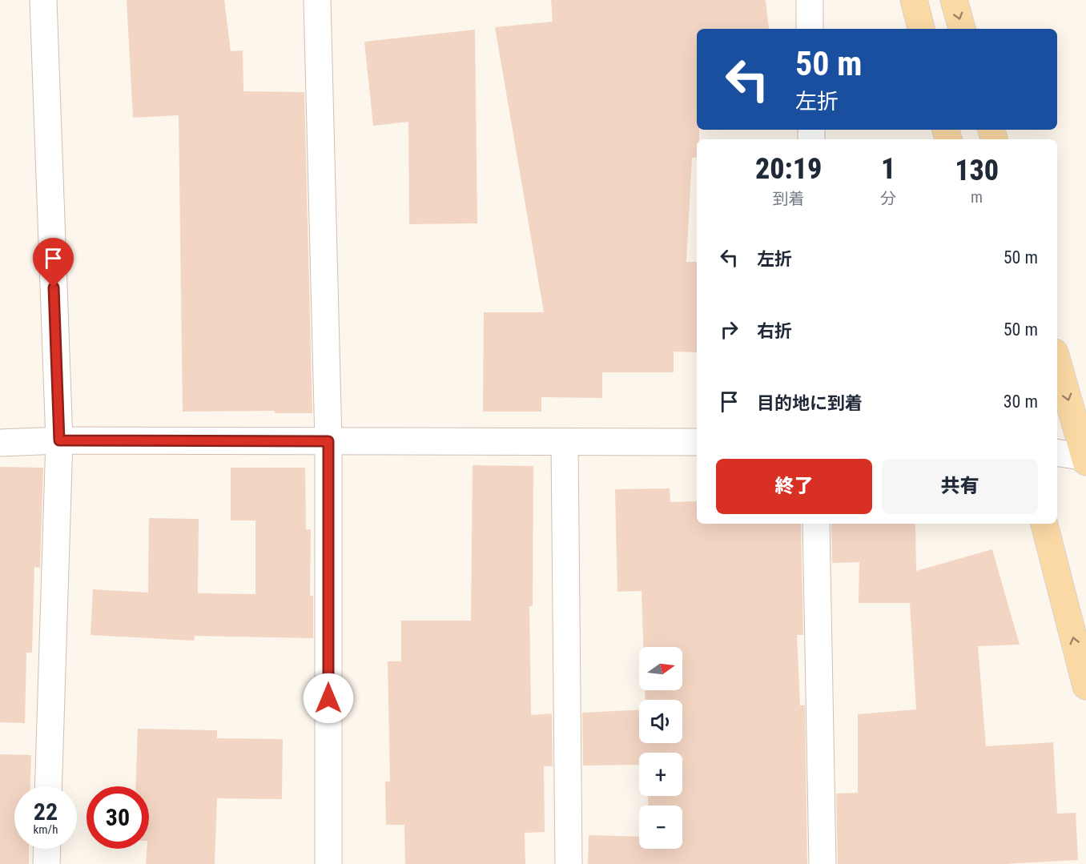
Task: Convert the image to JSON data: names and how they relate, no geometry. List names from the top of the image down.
{
  "north": "right",
  "page": {
    "turn": ["50 m", "左折"],
    "eta": [
      "20:19",
      "到着",
      "1",
      "分",
      "130",
      "m"
    ],
    "list": [
      {
        "name": "左折",
        "value": "50 m"
      },
      {
        "name": "右折",
        "value": "50 m"
      },
      {
        "name": "目的地に到着",
        "value": "30 m"
      }
    ],
    "buttons": ["終了", "共有"],
    "map_buttons": ["+", "−"],
    "speed": "22 km/h",
    "limit": "30"
  }
}
